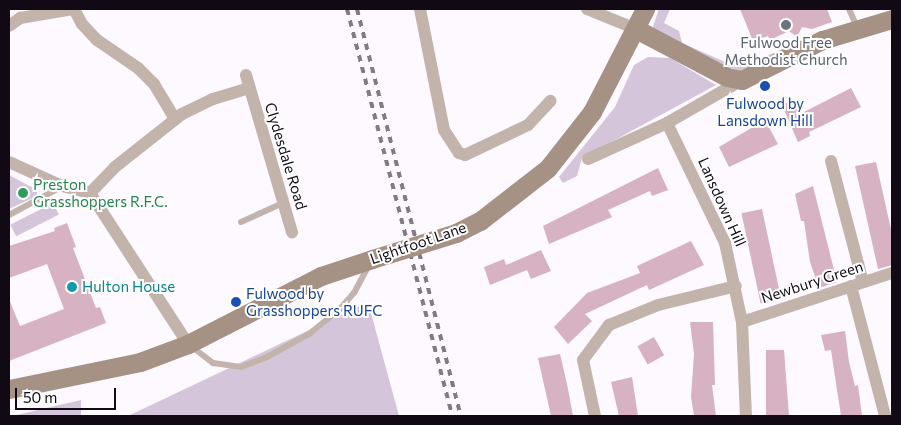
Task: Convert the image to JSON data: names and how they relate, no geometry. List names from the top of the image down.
{
  "streets": {
    "main road": ["Lightfoot Lane"],
    "street": ["Clydesdale Road", "Lansdown Hill", "Newbury Green"]
  },
  "crossings": [
    ["Lansdown Hill", "Newbury Green"]
  ],
  "places": [
    "Fulwood Free Methodist Church",
    "Fulwood by Lansdown Hill",
    "Preston Grasshoppers R.F.C.",
    "Hulton House",
    "Fulwood by Grasshoppers RUFC"
  ],
  "scale_bar": "50 m"
}
